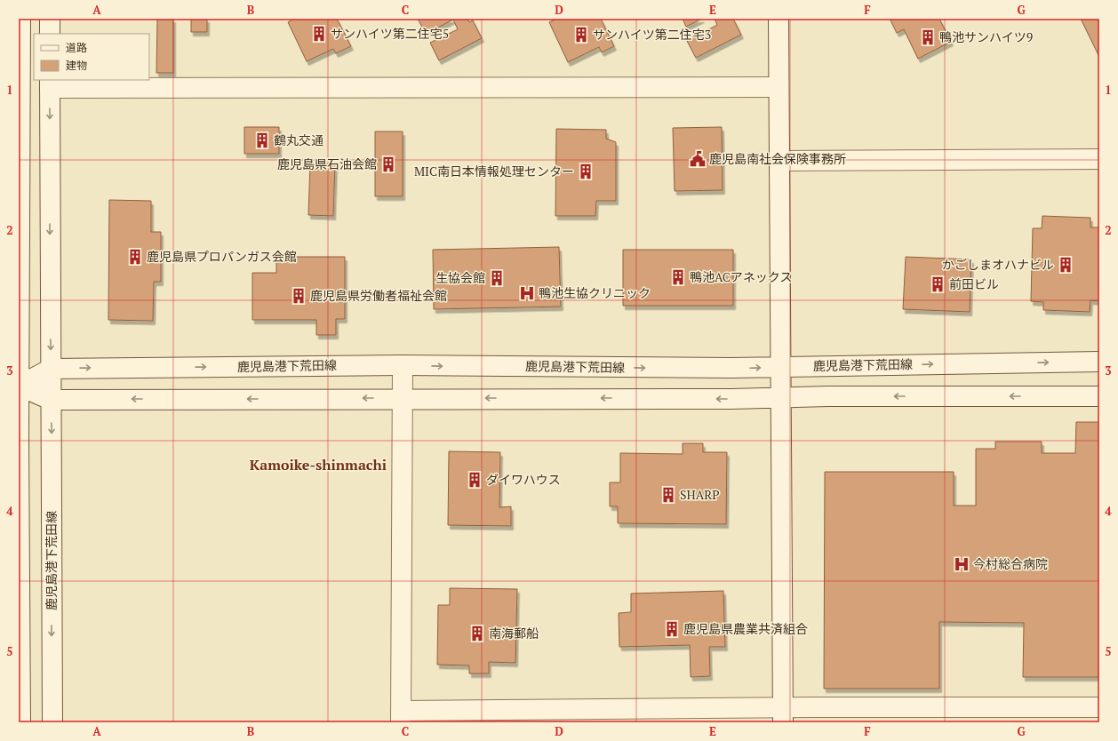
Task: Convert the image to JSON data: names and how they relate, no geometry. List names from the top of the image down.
{
  "streets": {
    "street": ["鹿児島港下荒田線"]
  },
  "districts": ["Kamoike-shinmachi"],
  "places": {
    "building": [
      "サンハイツ第二住宅5",
      "サンハイツ第二住宅3",
      "鴨池サンハイツ9",
      "鶴丸交通",
      "鹿児島県石油会館",
      "MIC南日本情報処理センター",
      "鹿児島県プロパンガス会館",
      "かごしまオハナビル",
      "鴨池ACアネックス",
      "生協会館",
      "前田ビル",
      "鹿児島県労働者福祉会館",
      "ダイワハウス",
      "SHARP",
      "鹿児島県農業共済組合",
      "南海郵船"
    ],
    "public building": ["鹿児島南社会保険事務所"],
    "hospital": ["鴨池生協クリニック", "今村総合病院"]
  },
  "legend": ["道路", "建物"],
  "grid": {
    "columns": [
      "A",
      "B",
      "C",
      "D",
      "E",
      "F",
      "G"
    ],
    "rows": [
      "1",
      "2",
      "3",
      "4",
      "5"
    ]
  }
}
